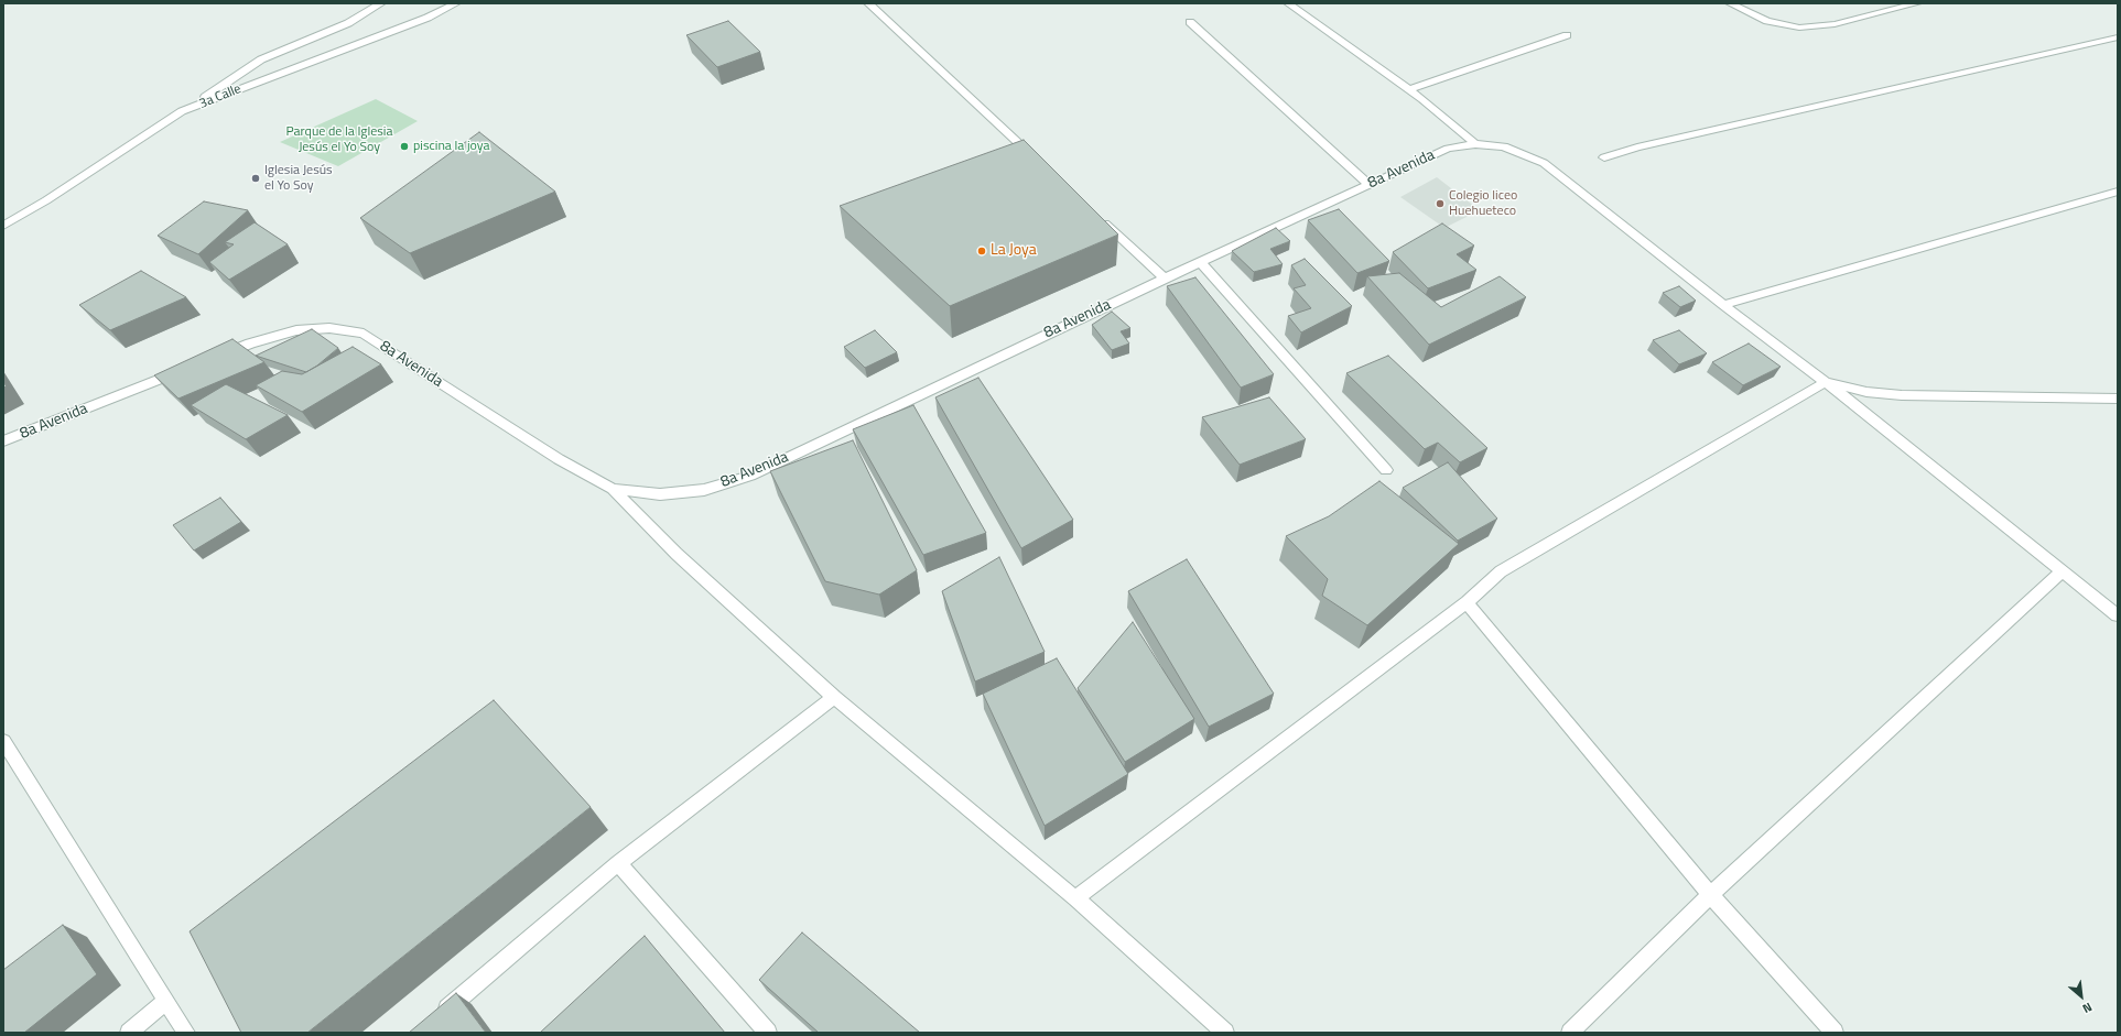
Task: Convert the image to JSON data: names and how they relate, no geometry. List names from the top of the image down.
{
  "streets": {
    "street": ["3a Calle", "8a Avenida"]
  },
  "parks": ["Parque de la Iglesia Jesús el Yo Soy"],
  "places": [
    "piscina la joya",
    "Iglesia Jesús el Yo Soy",
    "Colegio liceo Huehueteco",
    "La Joya"
  ],
  "north": "bottom right"
}
